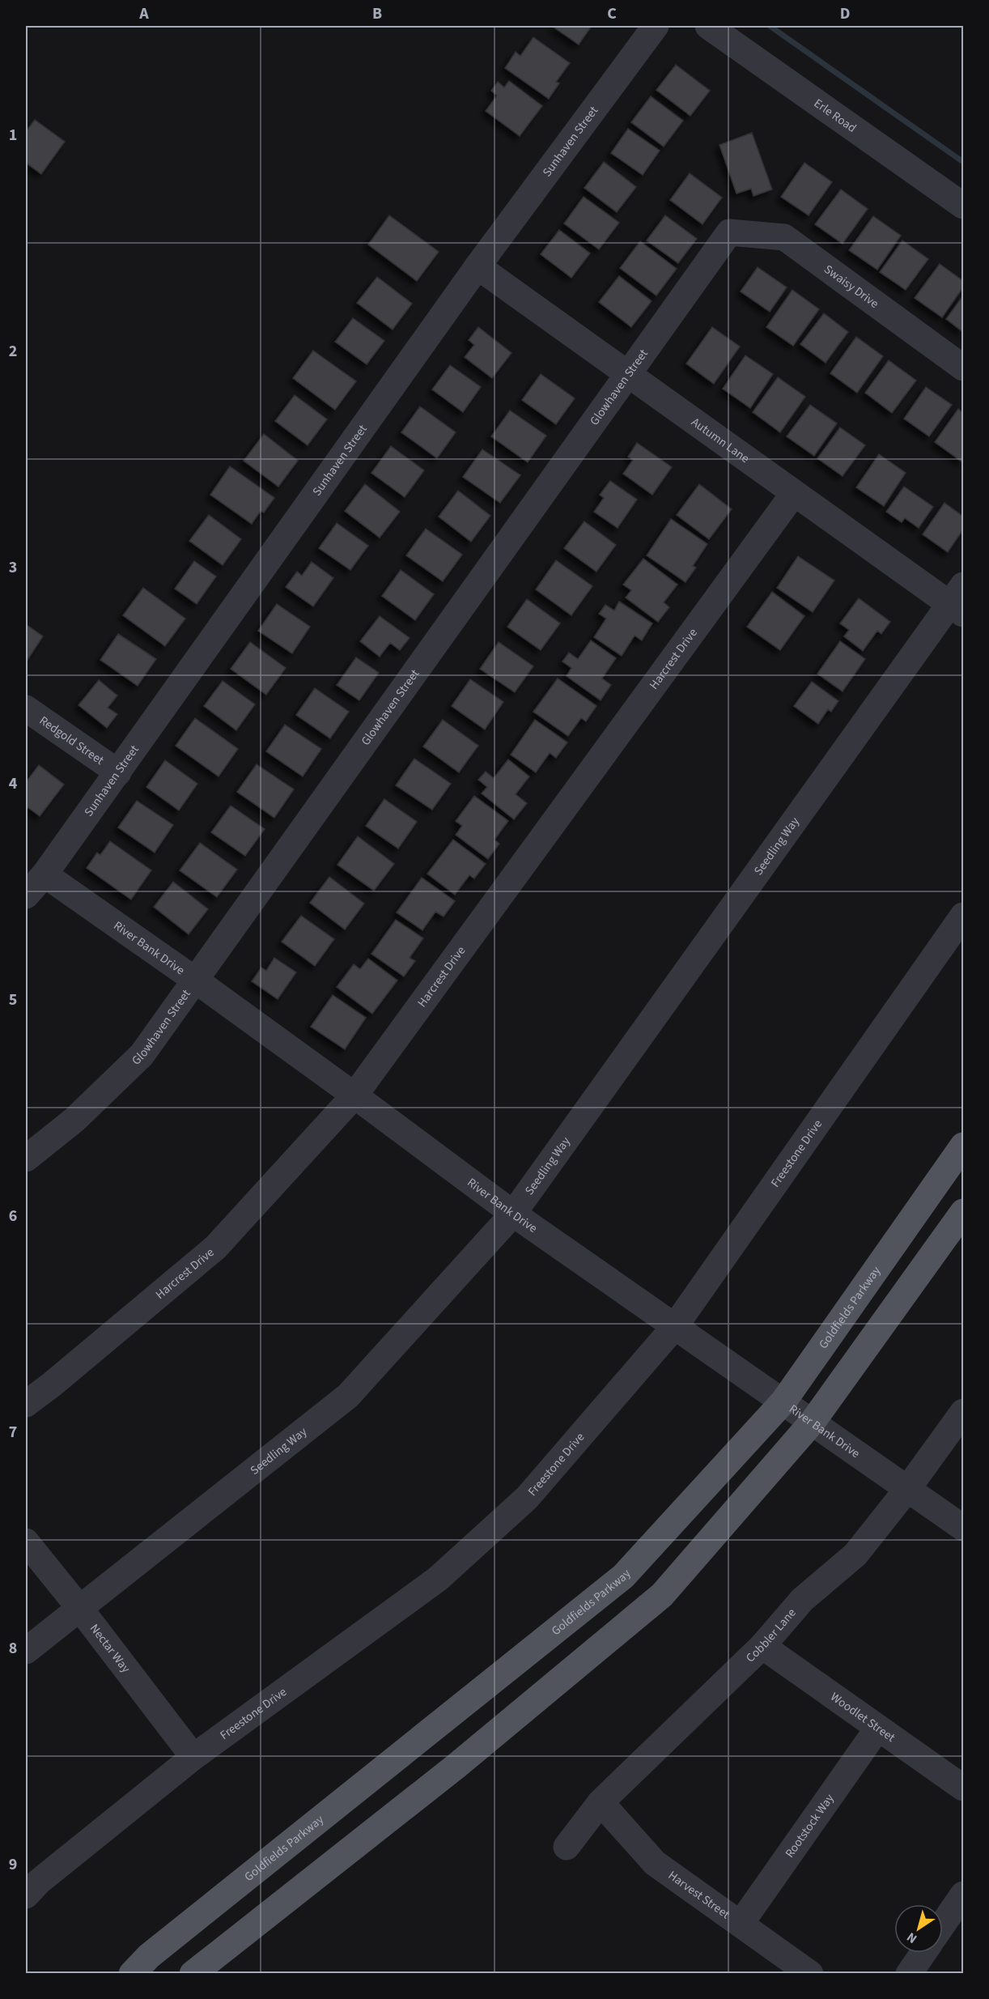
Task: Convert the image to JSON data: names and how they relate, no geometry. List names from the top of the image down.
{
  "streets": {
    "main road": ["Goldfields Parkway"],
    "street": [
      "Erle Road",
      "Sunhaven Street",
      "Swaisy Drive",
      "Glowhaven Street",
      "Autumn Lane",
      "Harcrest Drive",
      "Redgold Street",
      "Seedling Way",
      "River Bank Drive",
      "Freestone Drive",
      "Cobbler Lane",
      "Nectar Way",
      "Woodlet Street",
      "Rootstock Way",
      "Harvest Street"
    ]
  },
  "crossings": [
    ["Sunhaven Street", "Autumn Lane"],
    ["Sunhaven Street", "Redgold Street"],
    ["Sunhaven Street", "River Bank Drive"],
    ["Swaisy Drive", "Glowhaven Street"],
    ["Glowhaven Street", "Autumn Lane"],
    ["Glowhaven Street", "River Bank Drive"],
    ["Autumn Lane", "Harcrest Drive"],
    ["Autumn Lane", "Seedling Way"],
    ["Harcrest Drive", "River Bank Drive"],
    ["Seedling Way", "River Bank Drive"],
    ["Seedling Way", "Nectar Way"],
    ["River Bank Drive", "Freestone Drive"],
    ["River Bank Drive", "Goldfields Parkway"],
    ["River Bank Drive", "Cobbler Lane"],
    ["Freestone Drive", "Nectar Way"],
    ["Cobbler Lane", "Woodlet Street"],
    ["Cobbler Lane", "Harvest Street"],
    ["Woodlet Street", "Rootstock Way"],
    ["Rootstock Way", "Harvest Street"]
  ],
  "north": "bottom left",
  "grid": {
    "columns": [
      "A",
      "B",
      "C",
      "D"
    ],
    "rows": [
      "1",
      "2",
      "3",
      "4",
      "5",
      "6",
      "7",
      "8",
      "9"
    ]
  }
}
